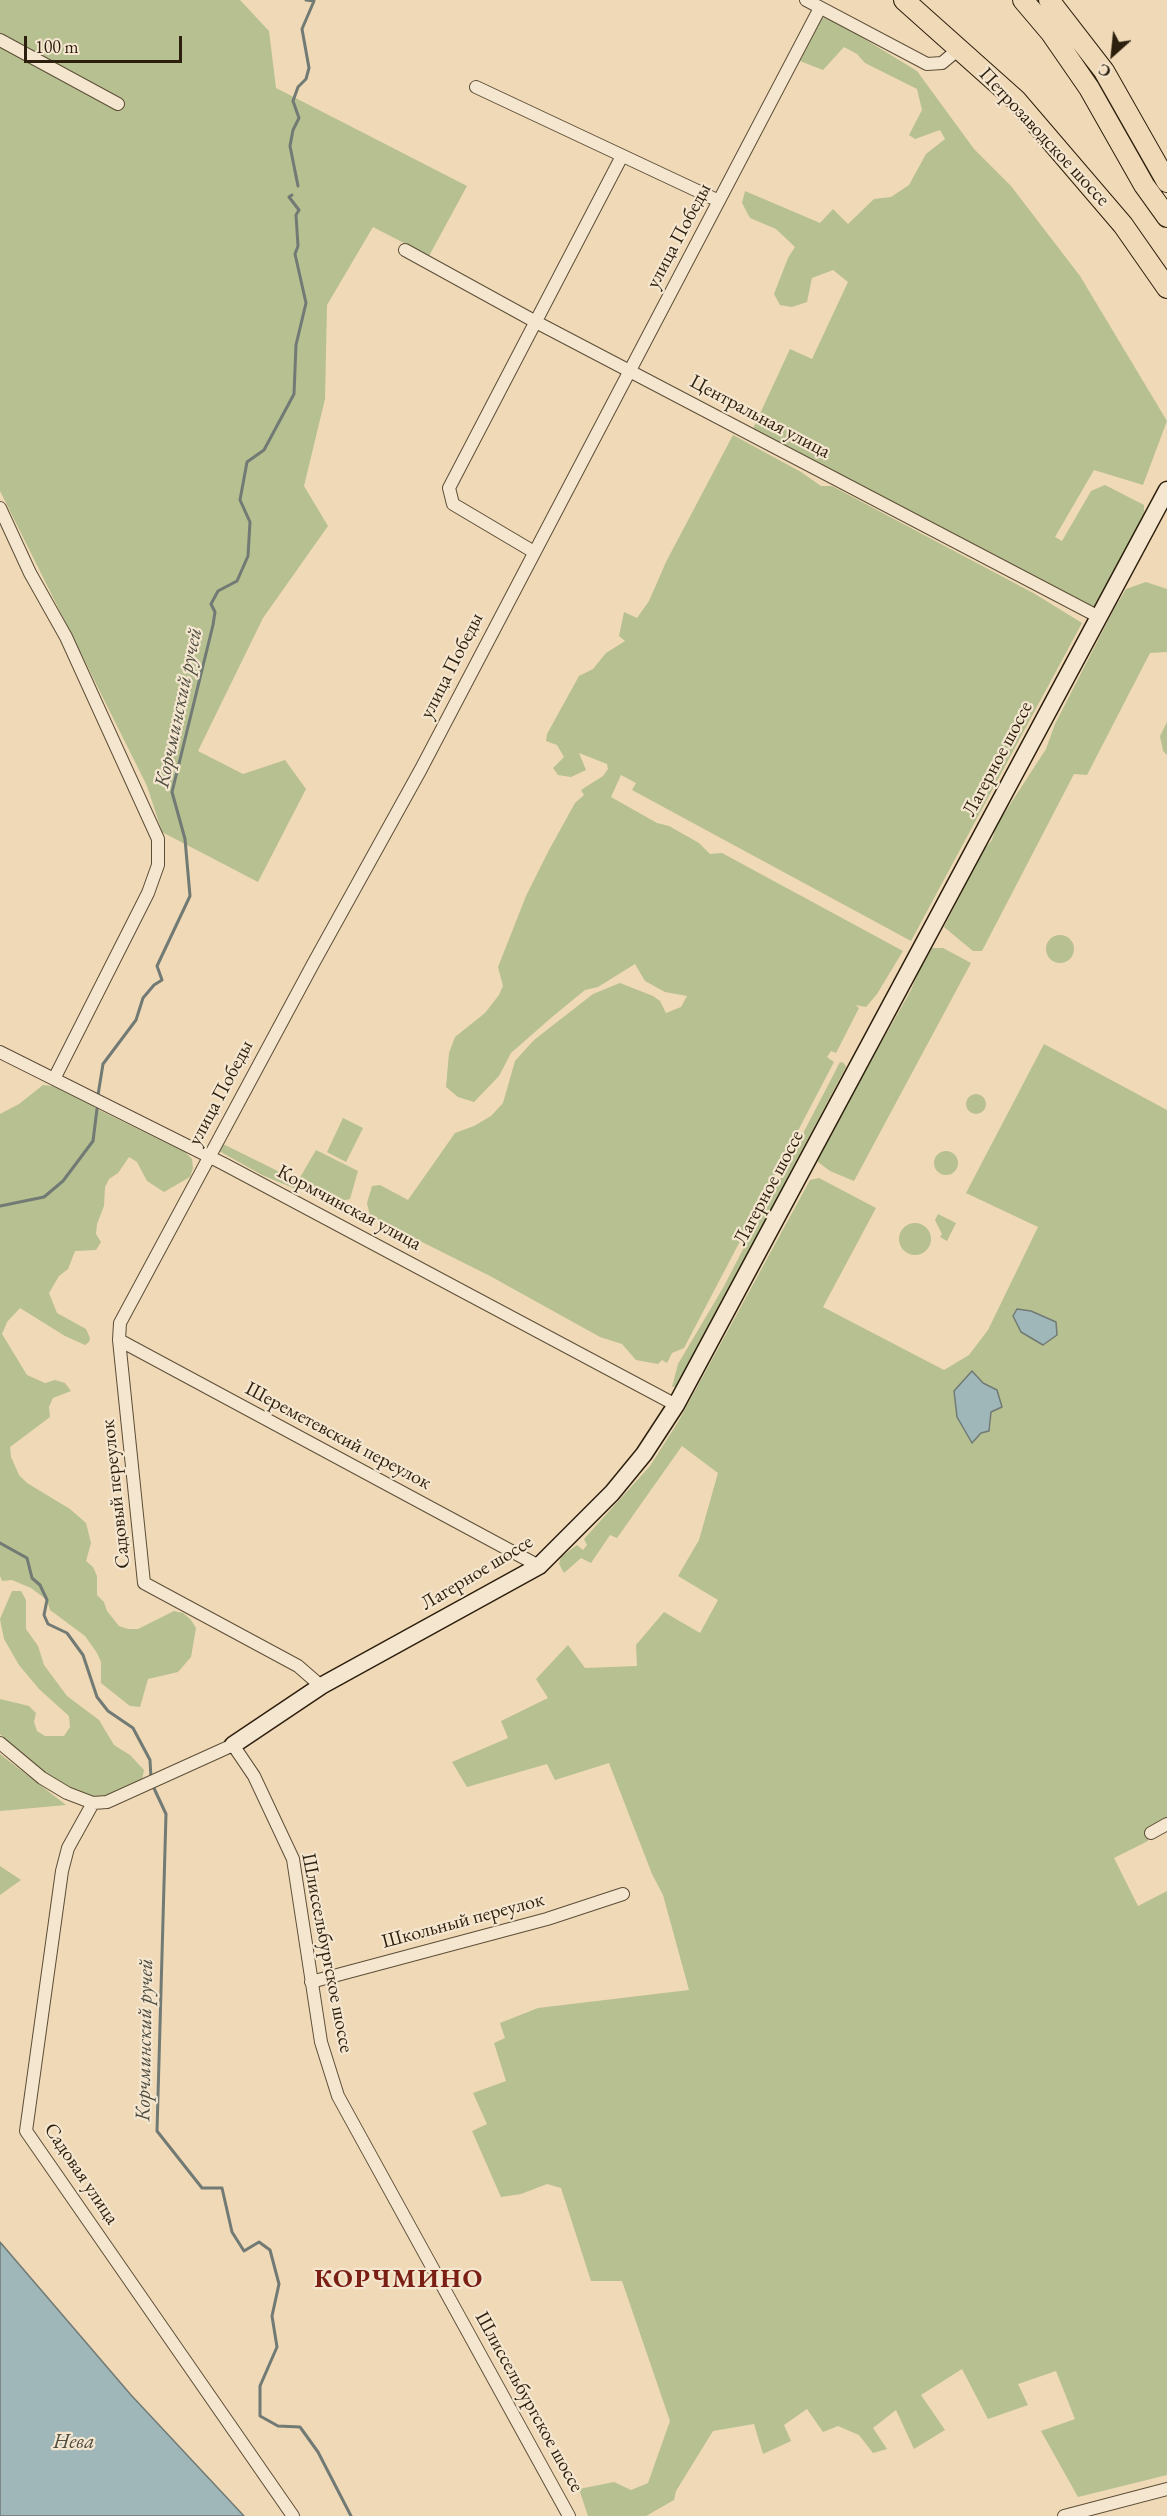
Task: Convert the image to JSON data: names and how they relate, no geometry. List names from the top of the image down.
{
  "streets": {
    "main road": ["Петрозаводское шоссе"],
    "street": [
      "улица Победы",
      "Центральная улица",
      "Лагерное шоссе",
      "Кормчинская улица",
      "Шереметевский переулок",
      "Садовый переулок",
      "Школьный переулок",
      "Шлиссельбургское шоссе",
      "Садовая улица"
    ]
  },
  "crossings": [
    ["улица Победы", "Центральная улица"],
    ["улица Победы", "Кормчинская улица"],
    ["улица Победы", "Шереметевский переулок"],
    ["улица Победы", "Садовый переулок"],
    ["Центральная улица", "Лагерное шоссе"],
    ["Лагерное шоссе", "Кормчинская улица"],
    ["Лагерное шоссе", "Шереметевский переулок"],
    ["Лагерное шоссе", "Садовый переулок"],
    ["Лагерное шоссе", "Шлиссельбургское шоссе"],
    ["Шереметевский переулок", "Садовый переулок"],
    ["Школьный переулок", "Шлиссельбургское шоссе"]
  ],
  "districts": ["КОРЧМИНО"],
  "water": ["Корчминский ручей", "Нева"],
  "scale_bar": "100 m",
  "north": "bottom left"
}
